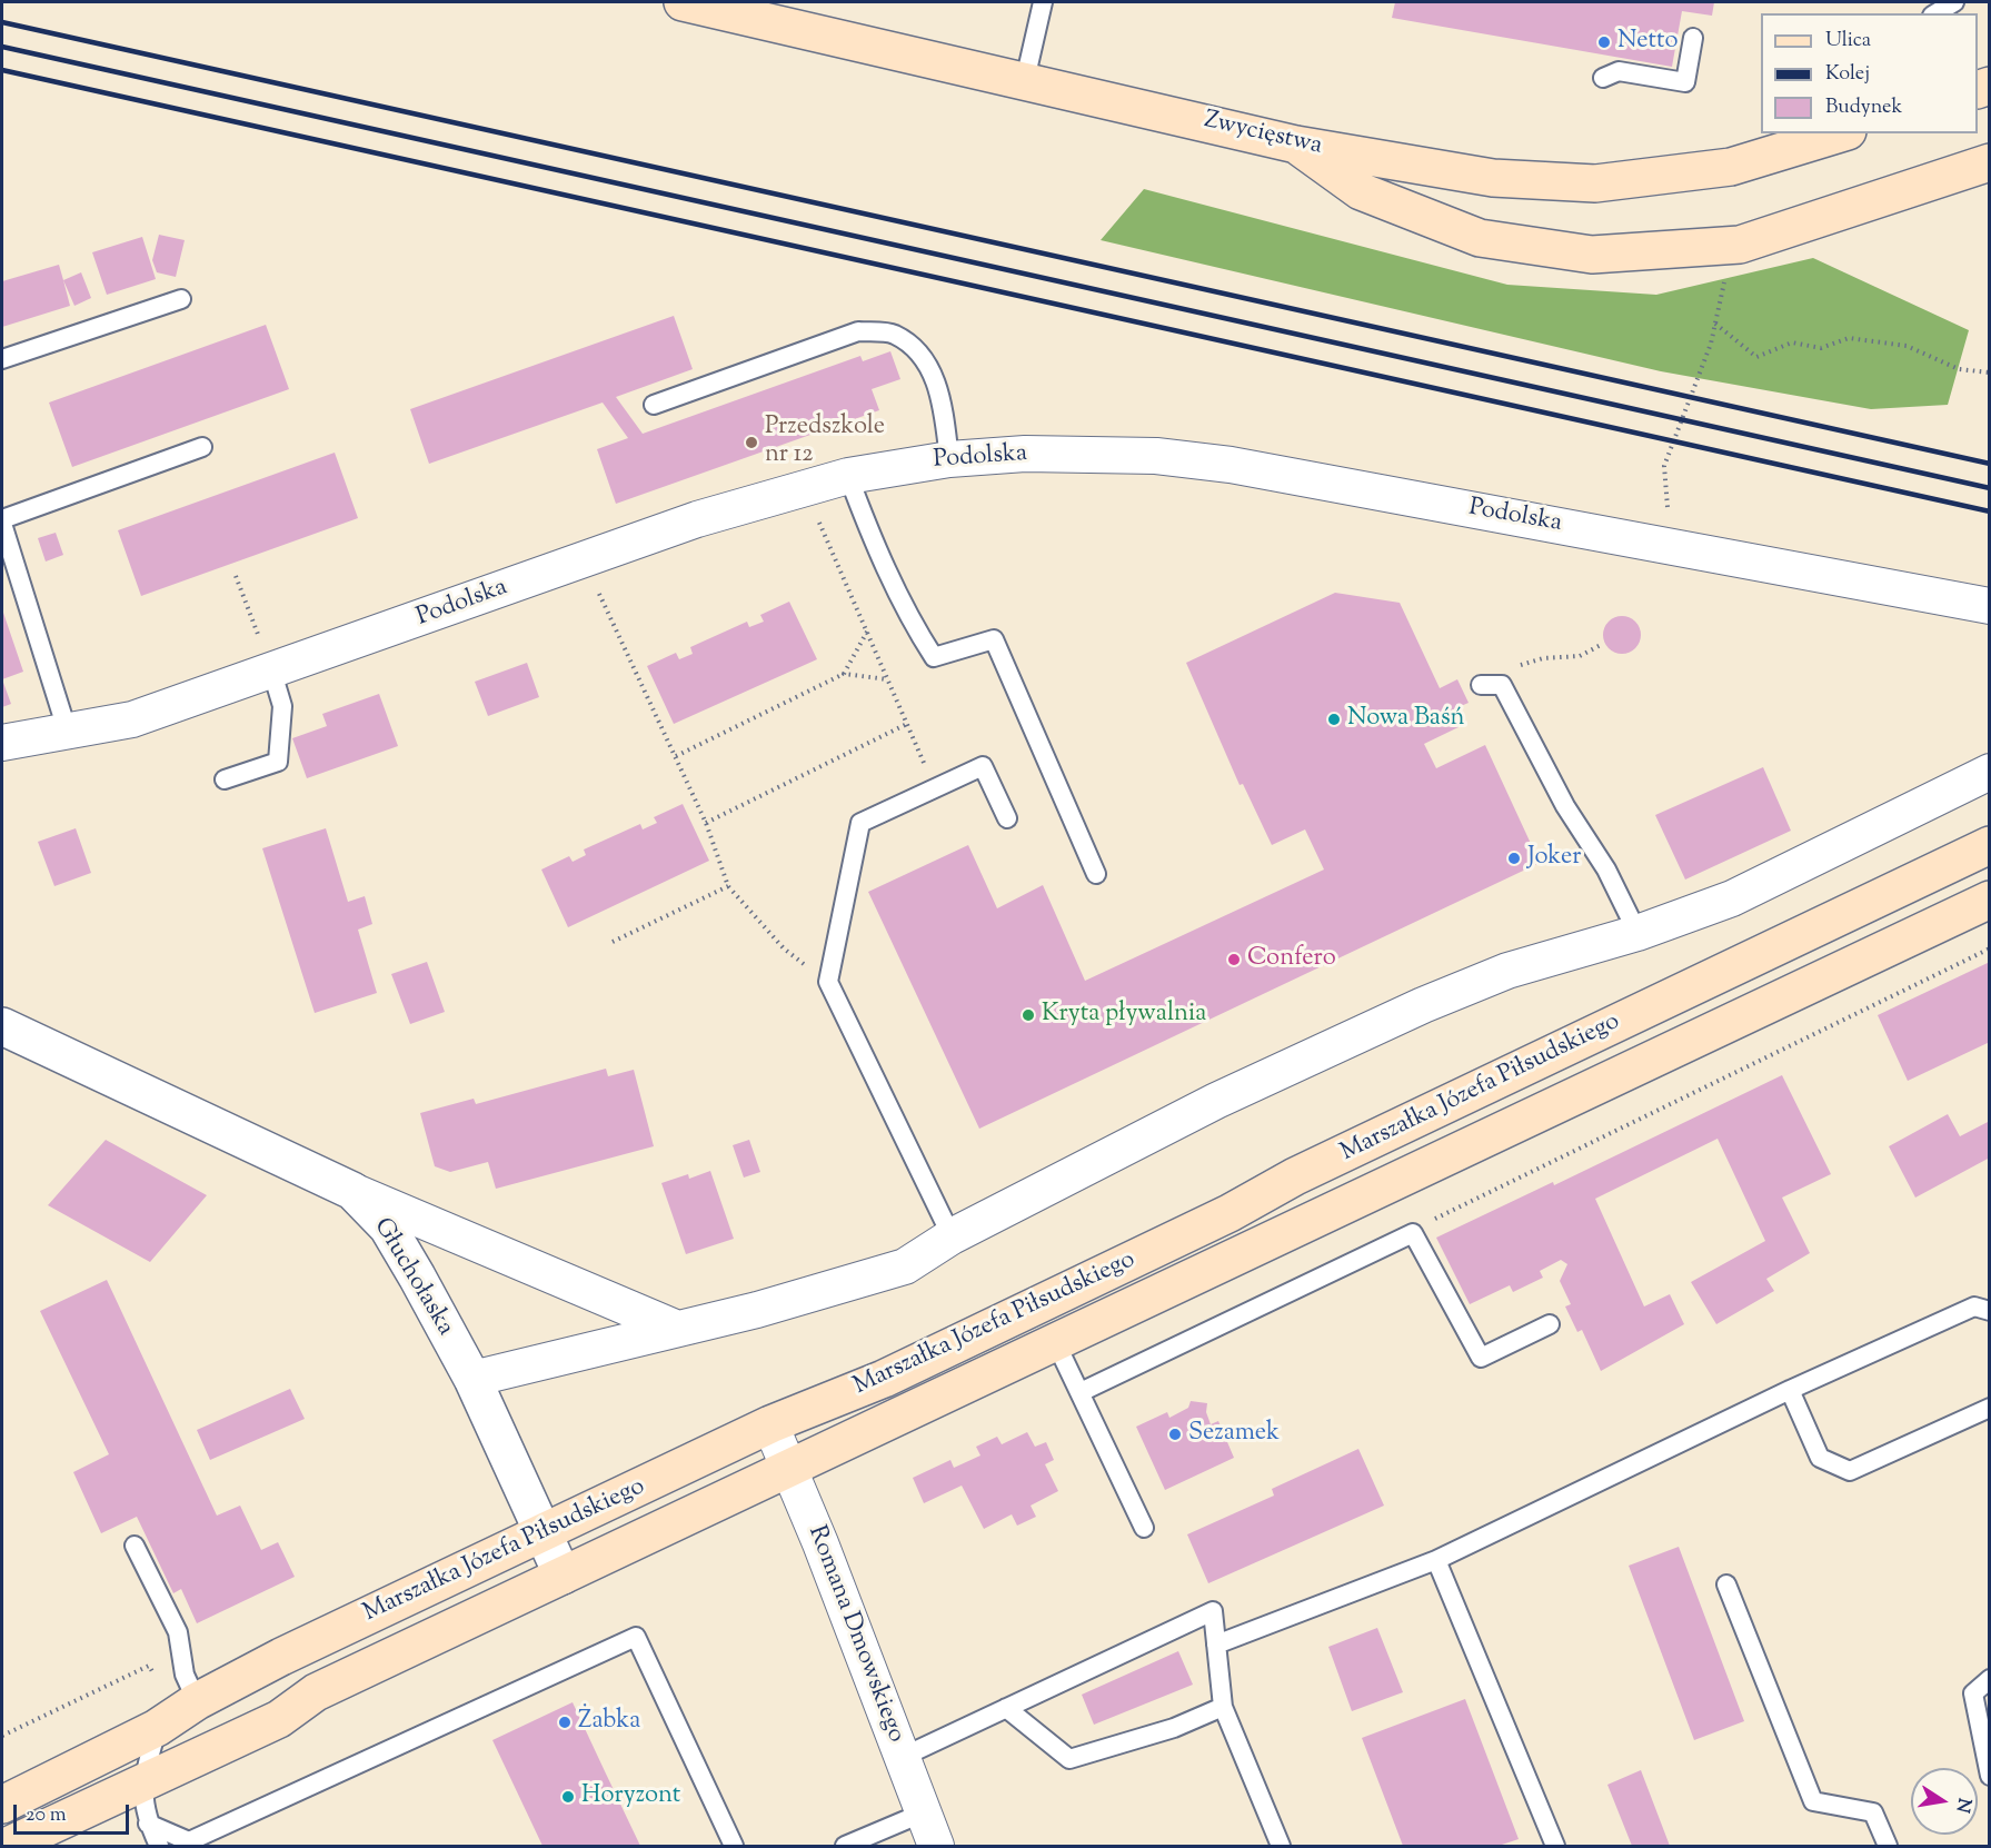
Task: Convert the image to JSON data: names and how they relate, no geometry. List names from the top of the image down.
{
  "streets": {
    "main road": ["Zwycięstwa", "Marszałka Józefa Piłsudskiego"],
    "street": ["Podolska", "Głuchołaska", "Romana Dmowskiego"]
  },
  "crossings": [
    ["Marszałka Józefa Piłsudskiego", "Głuchołaska"],
    ["Marszałka Józefa Piłsudskiego", "Romana Dmowskiego"]
  ],
  "places": [
    "Netto",
    "Przedszkole nr 12",
    "Nowa Baśń",
    "Joker",
    "Confero",
    "Kryta pływalnia",
    "Sezamek",
    "Żabka",
    "Horyzont"
  ],
  "legend": ["Ulica", "Kolej", "Budynek"],
  "scale_bar": "20 m",
  "north": "right"
}
